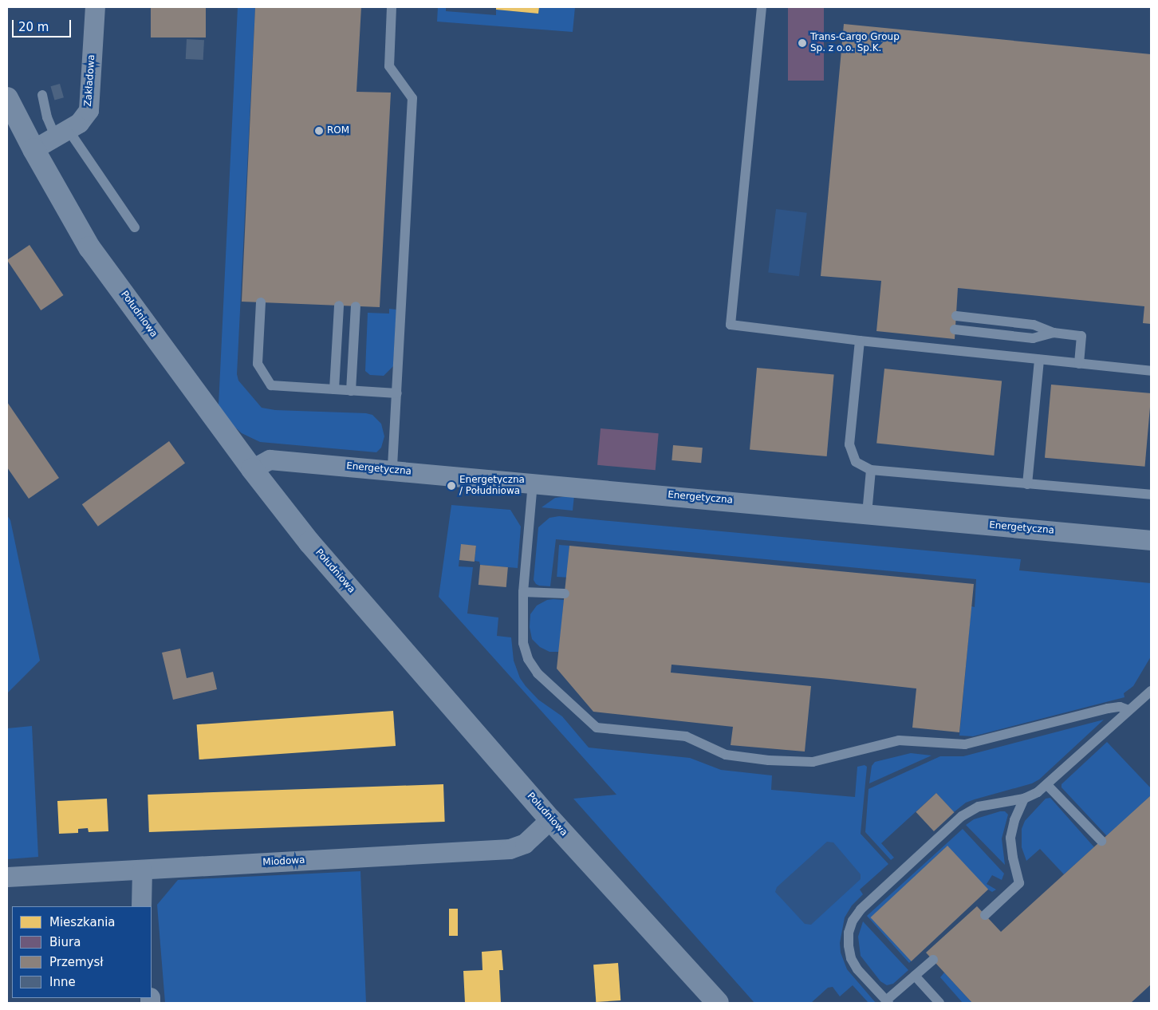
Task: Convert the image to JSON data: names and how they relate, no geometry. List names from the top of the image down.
{
  "streets": {
    "street": [
      "Zakładowa",
      "Południowa",
      "Energetyczna",
      "Miodowa"
    ]
  },
  "crossings": [
    ["Zakładowa", "Południowa"],
    ["Południowa", "Energetyczna"],
    ["Południowa", "Miodowa"]
  ],
  "places": ["Trans-Cargo Group Sp. z o.o. Sp.K.", "ROM", "Energetyczna / Południowa"],
  "legend": [
    "Mieszkania",
    "Biura",
    "Przemysł",
    "Inne"
  ],
  "scale_bar": "20 m"
}
